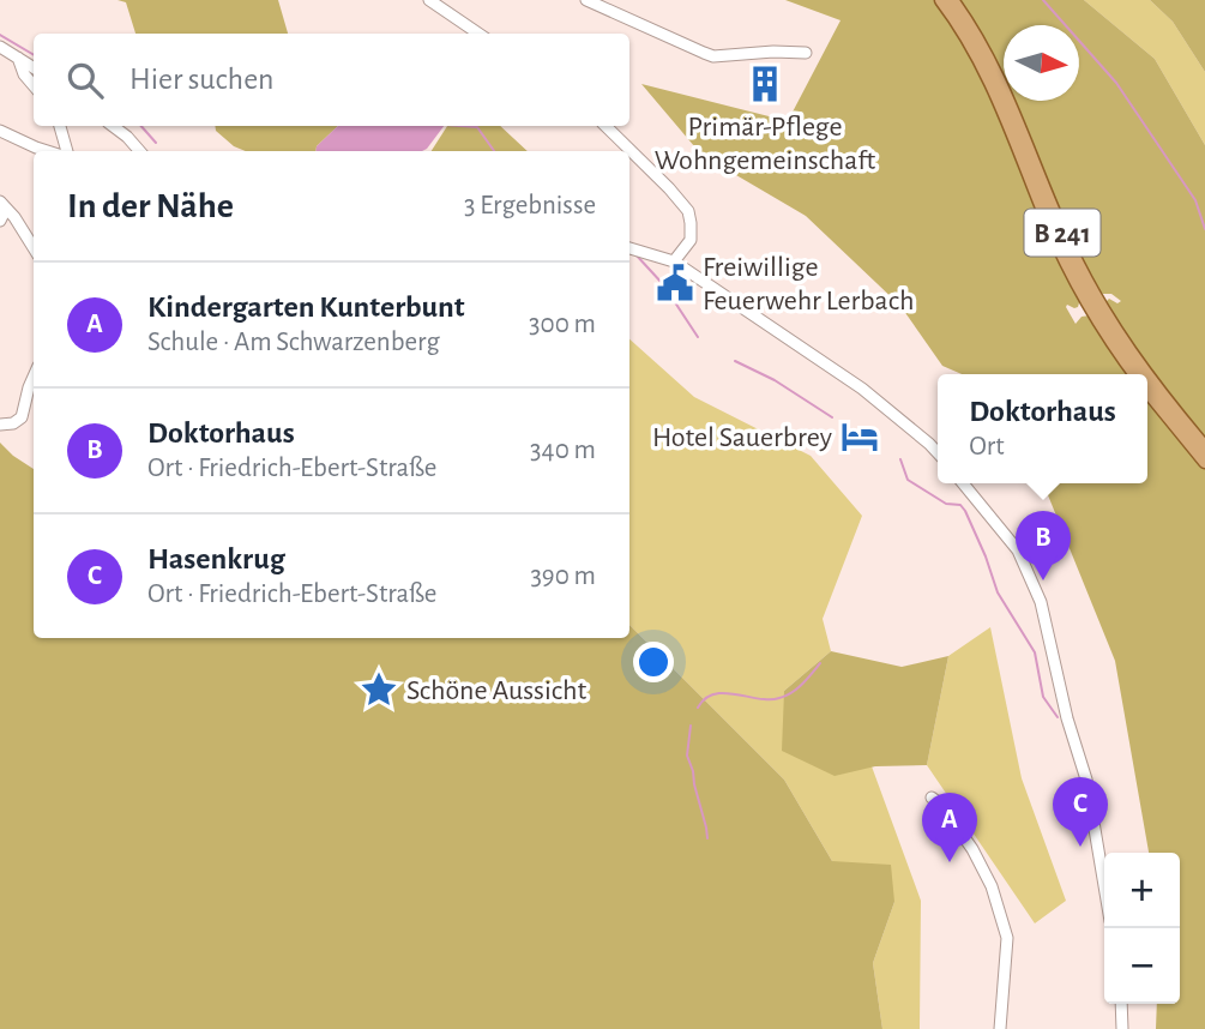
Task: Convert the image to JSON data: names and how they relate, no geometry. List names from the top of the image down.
{
  "streets": {
    "main road": ["B 241"]
  },
  "places": {
    "building": ["Primär-Pflege Wohngemeinschaft"],
    "public building": ["Freiwillige Feuerwehr Lerbach"],
    "hotel": ["Hotel Sauerbrey"],
    "place": ["Schöne Aussicht"]
  },
  "north": "right",
  "page": {
    "search": "Hier suchen",
    "heading": ["In der Nähe", "3 Ergebnisse"],
    "list": [
      {
        "mark": "A",
        "name": "Kindergarten Kunterbunt",
        "note": "Schule · Am Schwarzenberg",
        "value": "300 m"
      },
      {
        "mark": "B",
        "name": "Doktorhaus",
        "note": "Ort · Friedrich-Ebert-Straße",
        "value": "340 m"
      },
      {
        "mark": "C",
        "name": "Hasenkrug",
        "note": "Ort · Friedrich-Ebert-Straße",
        "value": "390 m"
      }
    ],
    "popup": ["Doktorhaus", "Ort"],
    "pins": ["B", "C", "A"],
    "map_buttons": ["+", "−"]
  }
}
